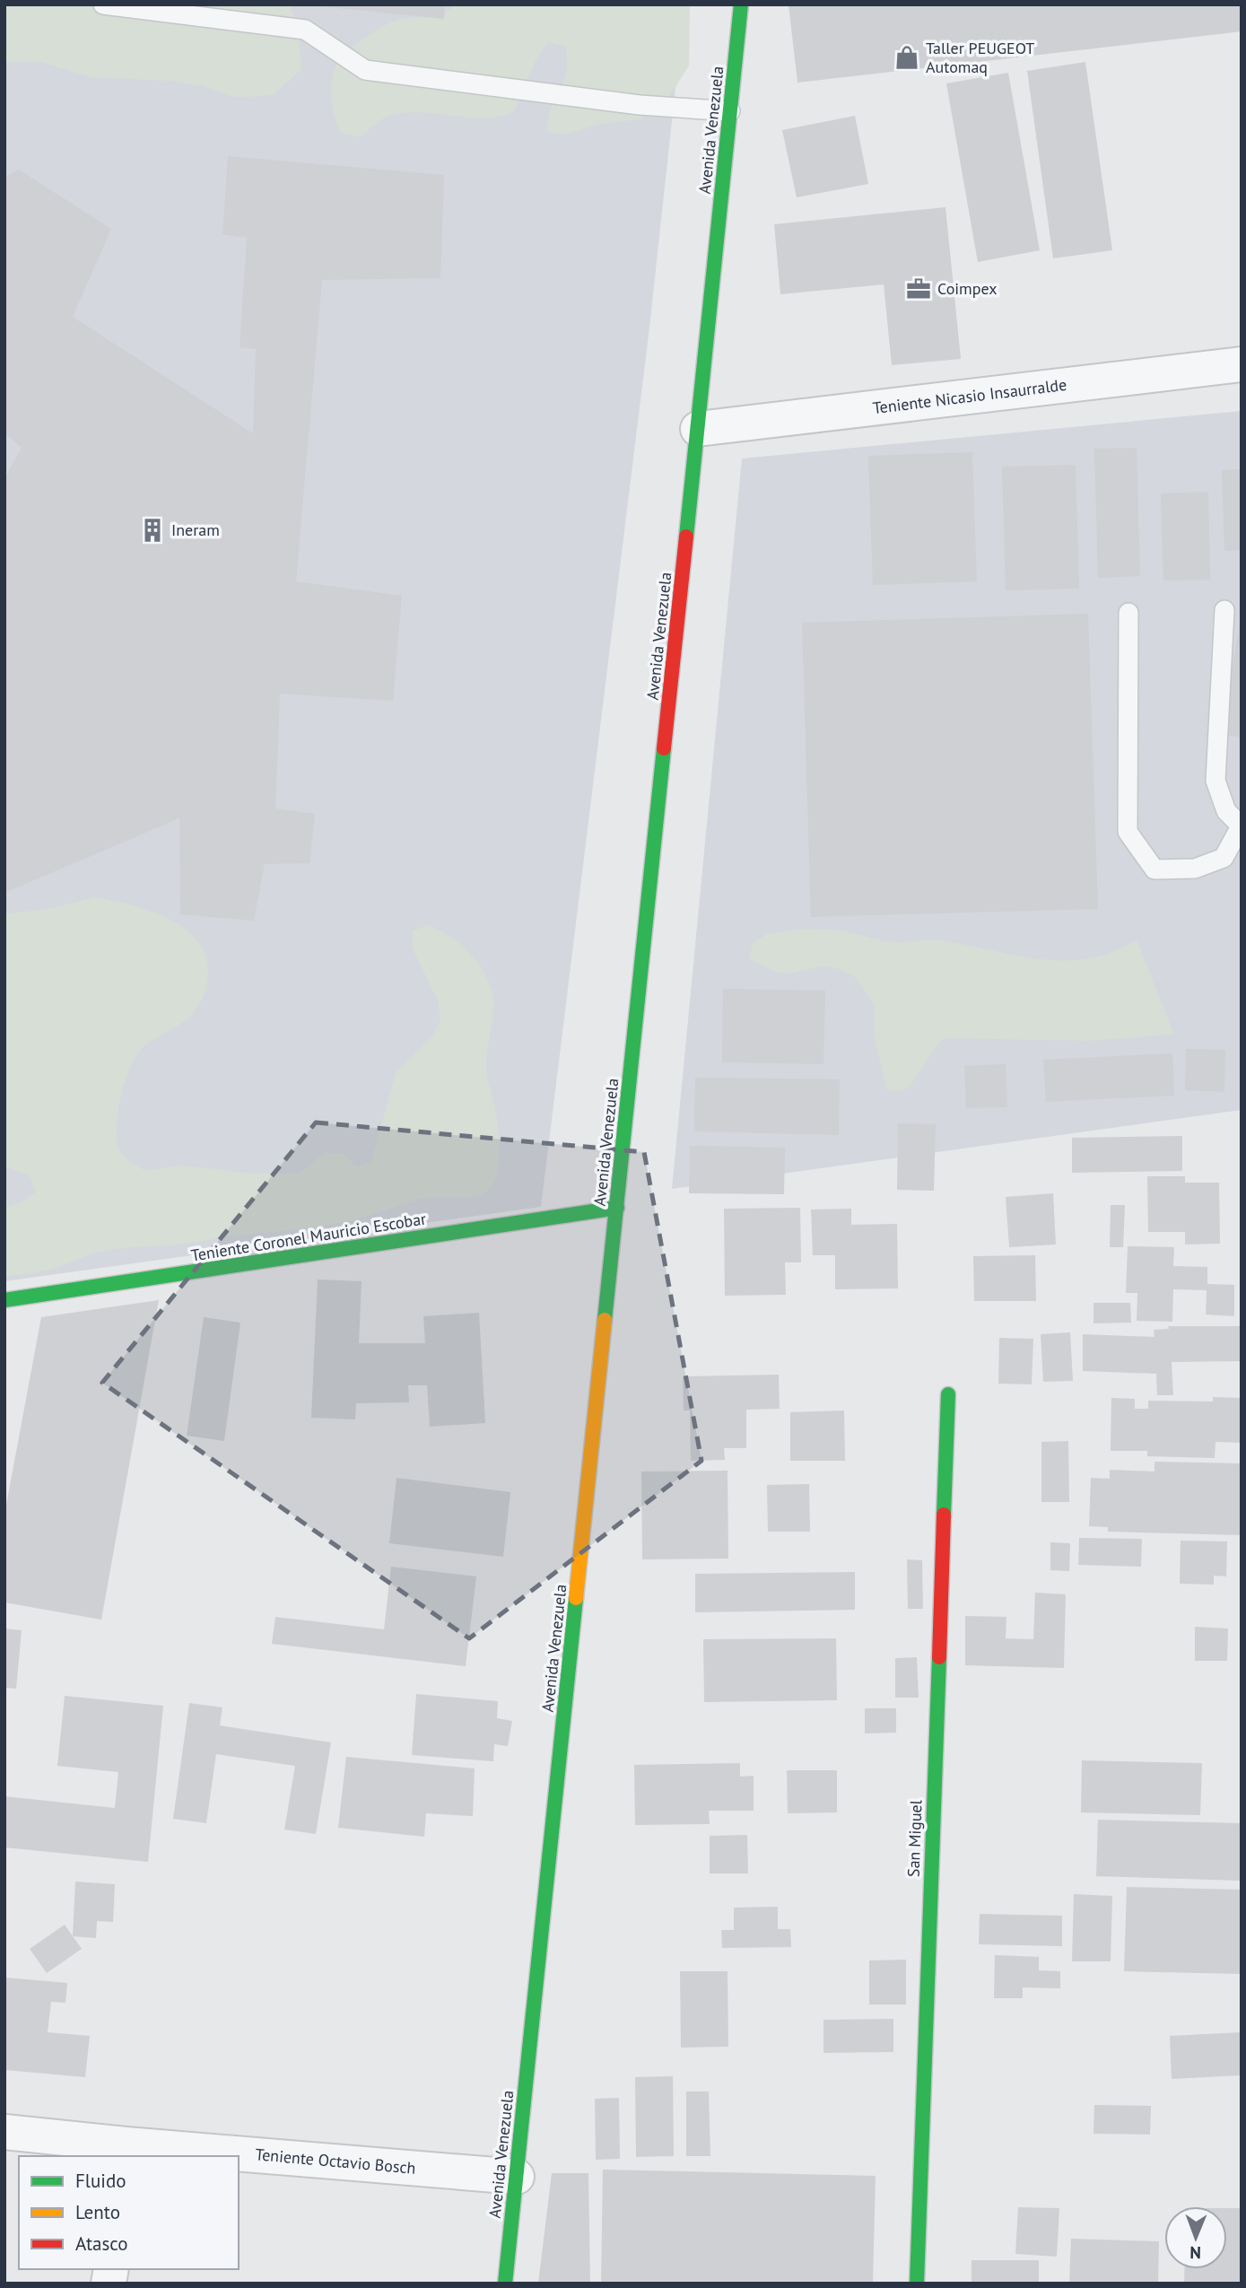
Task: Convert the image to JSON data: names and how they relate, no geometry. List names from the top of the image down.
{
  "streets": {
    "main road": ["Avenida Venezuela", "Teniente Coronel Mauricio Escobar", "San Miguel"],
    "street": ["Teniente Nicasio Insaurralde", "Teniente Octavio Bosch"]
  },
  "crossings": [
    ["Avenida Venezuela", "Teniente Nicasio Insaurralde"],
    ["Avenida Venezuela", "Teniente Coronel Mauricio Escobar"],
    ["Avenida Venezuela", "Teniente Octavio Bosch"]
  ],
  "places": {
    "shop": ["Taller PEUGEOT Automaq"],
    "office": ["Coimpex"],
    "building": ["Ineram"]
  },
  "legend": ["Fluido", "Lento", "Atasco"],
  "north": "bottom"
}
